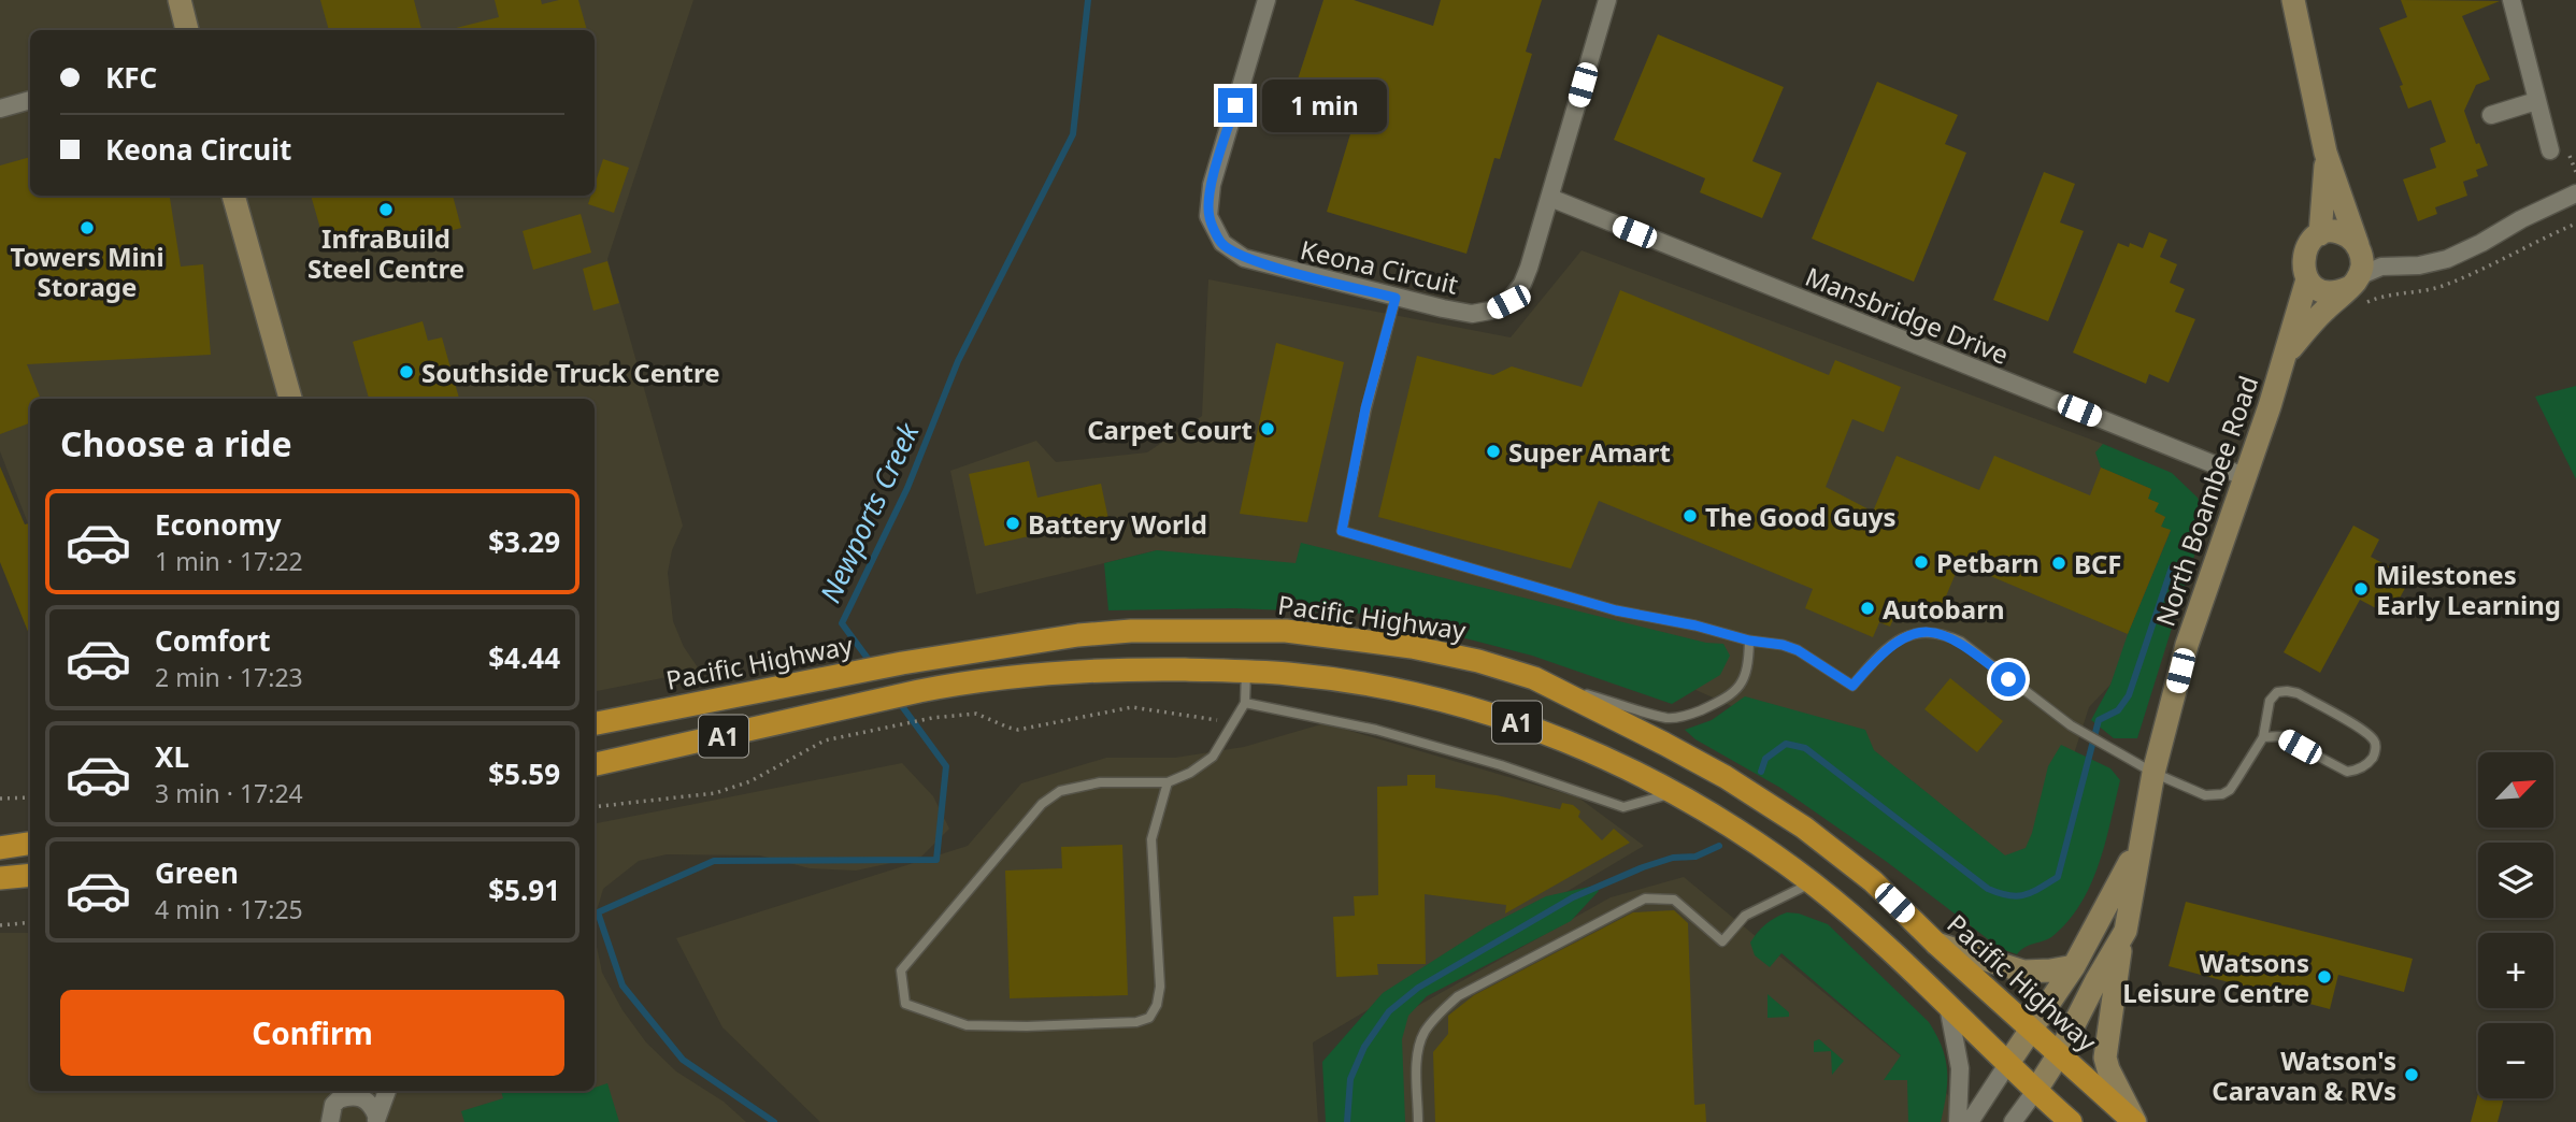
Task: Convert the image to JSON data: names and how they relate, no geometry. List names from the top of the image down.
{
  "streets": {
    "highway": ["Pacific Highway", "A1"],
    "street": ["Keona Circuit", "Mansbridge Drive", "North Boambee Road"]
  },
  "crossings": [
    ["Keona Circuit", "Mansbridge Drive"],
    ["Mansbridge Drive", "North Boambee Road"],
    ["North Boambee Road", "Pacific Highway"],
    ["North Boambee Road", "A1"]
  ],
  "water": ["Newports Creek"],
  "places": [
    "InfraBuild Steel Centre",
    "Towers Mini Storage",
    "Southside Truck Centre",
    "Carpet Court",
    "Super Amart",
    "The Good Guys",
    "Battery World",
    "Petbarn",
    "BCF",
    "Milestones Early Learning",
    "Autobarn",
    "Watsons Leisure Centre",
    "Watson's Caravan & RVs"
  ],
  "north": "top right",
  "page": {
    "banner": ["KFC", "Keona Circuit"],
    "bubble": "1 min",
    "heading": "Choose a ride",
    "list": [
      {
        "name": "Economy",
        "note": "1 min · 17:22",
        "value": "$3.29"
      },
      {
        "name": "Comfort",
        "note": "2 min · 17:23",
        "value": "$4.44"
      },
      {
        "name": "XL",
        "note": "3 min · 17:24",
        "value": "$5.59"
      },
      {
        "name": "Green",
        "note": "4 min · 17:25",
        "value": "$5.91"
      }
    ],
    "map_buttons": ["+", "−"],
    "buttons": "Confirm"
  }
}
